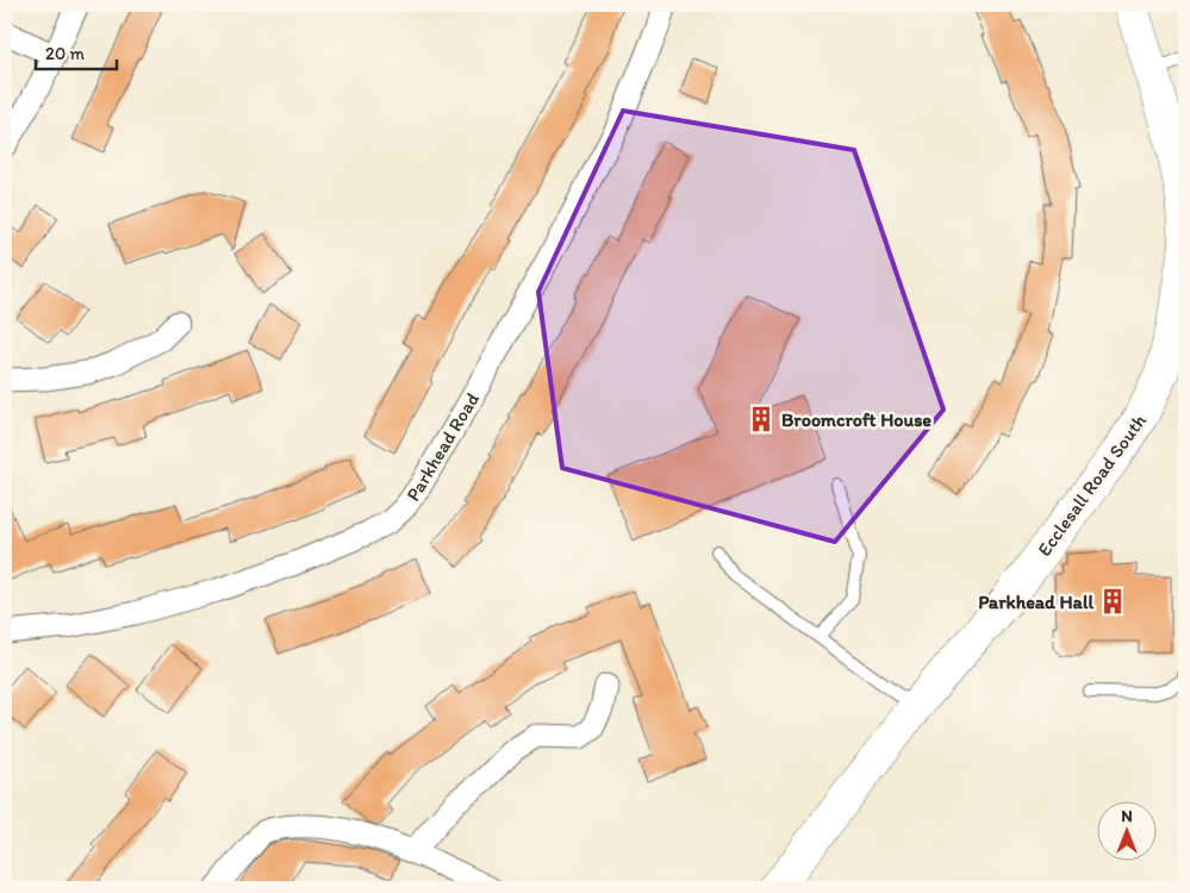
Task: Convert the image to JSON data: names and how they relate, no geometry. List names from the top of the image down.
{
  "streets": {
    "main road": ["Ecclesall Road South"],
    "street": ["Parkhead Road"]
  },
  "places": {
    "building": ["Broomcroft House", "Parkhead Hall"]
  },
  "scale_bar": "20 m",
  "north": "top"
}
